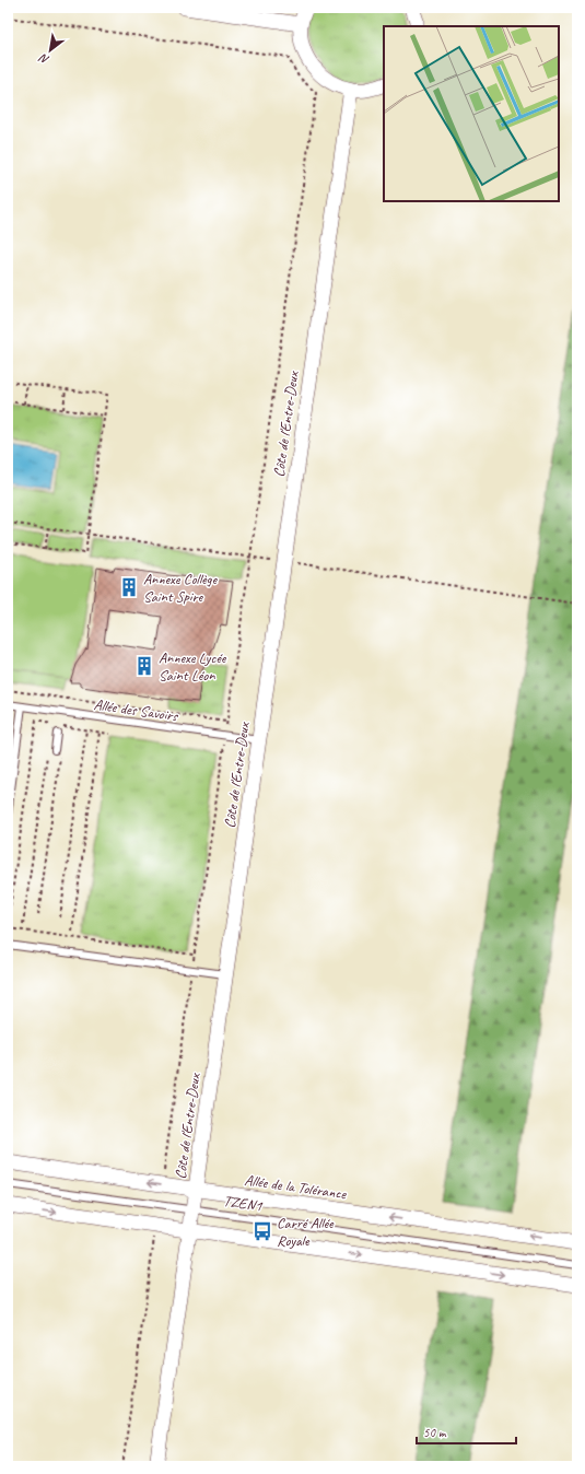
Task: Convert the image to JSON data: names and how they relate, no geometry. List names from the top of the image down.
{
  "streets": {
    "street": ["Côte de l'Entre-Deux", "Allée de la Tolérance"],
    "lane": ["Allée des Savoirs", "TZEN1"]
  },
  "crossings": [
    ["Côte de l'Entre-Deux", "Allée des Savoirs"],
    ["Côte de l'Entre-Deux", "Allée de la Tolérance"],
    ["Côte de l'Entre-Deux", "TZEN1"]
  ],
  "places": {
    "building": ["Annexe Collège Saint Spire", "Annexe Lycée Saint Léon"],
    "bus stop": ["Carré Allée Royale"]
  },
  "scale_bar": "50 m",
  "north": "bottom left"
}
